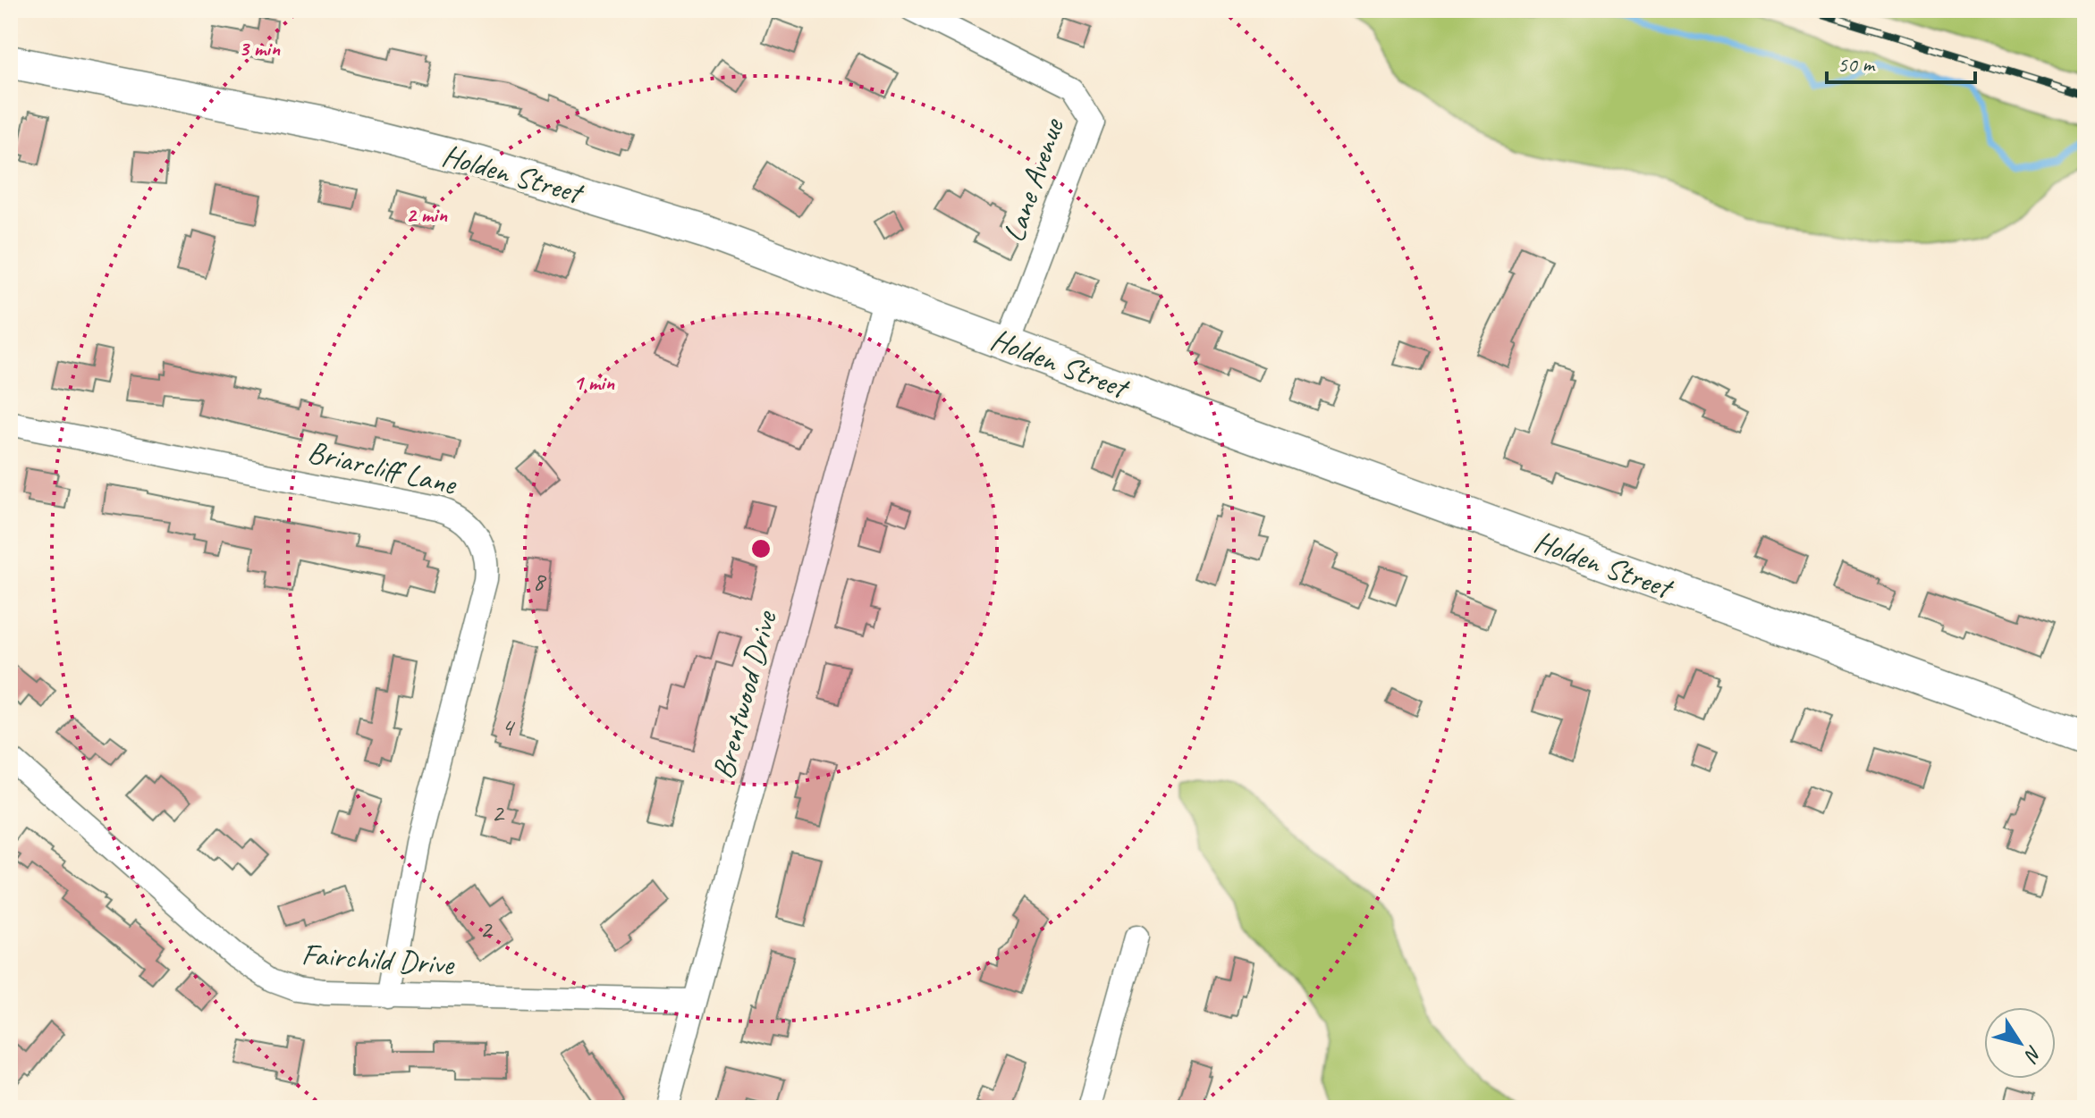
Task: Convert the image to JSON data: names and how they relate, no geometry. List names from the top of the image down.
{
  "streets": {
    "main road": ["Holden Street"],
    "street": [
      "Lane Avenue",
      "Briarcliff Lane",
      "Brentwood Drive",
      "Fairchild Drive"
    ]
  },
  "crossings": [
    ["Holden Street", "Lane Avenue"],
    ["Holden Street", "Brentwood Drive"],
    ["Briarcliff Lane", "Fairchild Drive"],
    ["Brentwood Drive", "Fairchild Drive"]
  ],
  "house_numbers": [
    "8",
    "4",
    "2",
    "2"
  ],
  "scale_bar": "50 m",
  "north": "bottom right",
  "rings": ["3 min", "2 min", "1 min"]
}
